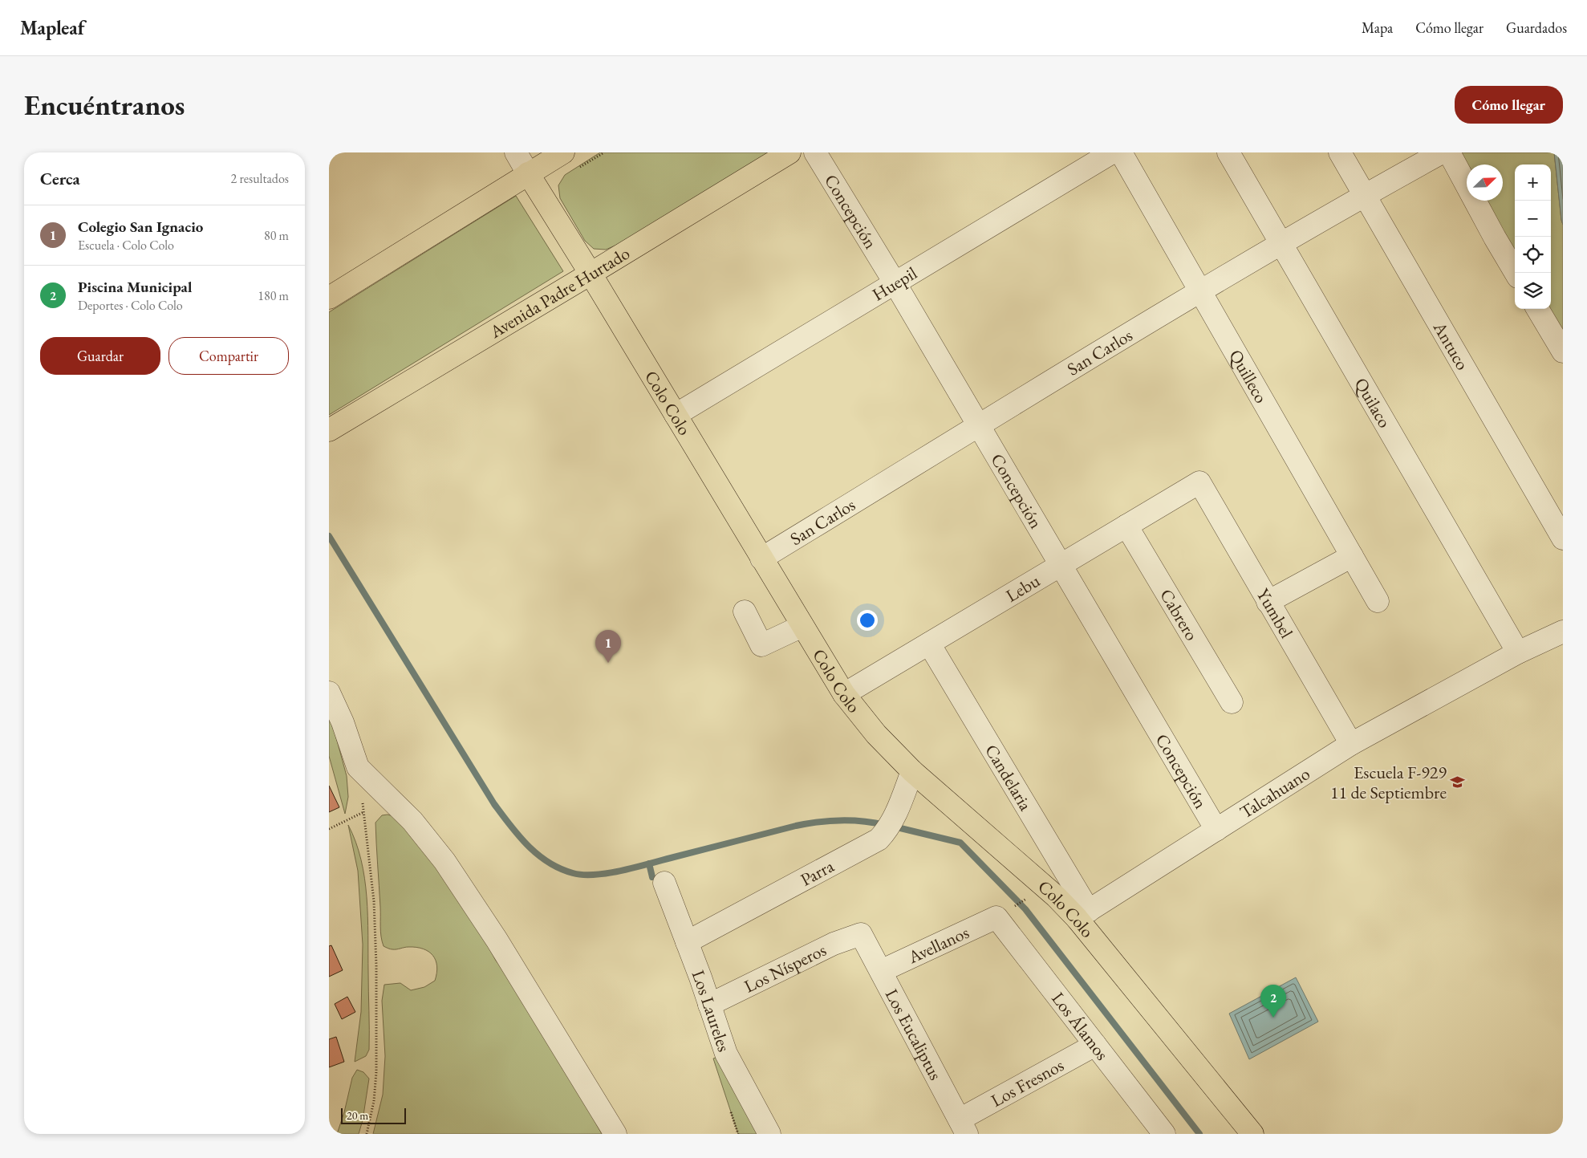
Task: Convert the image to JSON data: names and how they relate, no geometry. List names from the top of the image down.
{
  "streets": {
    "main road": ["Avenida Padre Hurtado", "Colo Colo"],
    "street": [
      "Concepción",
      "Huepil",
      "Antuco",
      "San Carlos",
      "Quilleco",
      "Quilaco",
      "Lebu",
      "Yumbel",
      "Cabrero",
      "Candelaria",
      "Talcahuano",
      "Parra",
      "Avellanos",
      "Los Nísperos",
      "Los Laureles",
      "Los Álamos",
      "Los Eucaliptus",
      "Los Fresnos"
    ]
  },
  "crossings": [
    ["Concepción", "Huepil"],
    ["Concepción", "San Carlos"],
    ["Concepción", "Lebu"],
    ["Concepción", "Talcahuano"],
    ["Huepil", "Colo Colo"],
    ["Avenida Padre Hurtado", "Colo Colo"],
    ["Antuco", "San Carlos"],
    ["San Carlos", "Quilleco"],
    ["San Carlos", "Quilaco"],
    ["San Carlos", "Colo Colo"],
    ["Quilaco", "Talcahuano"],
    ["Colo Colo", "Lebu"],
    ["Colo Colo", "Candelaria"],
    ["Colo Colo", "Talcahuano"],
    ["Colo Colo", "Parra"],
    ["Lebu", "Yumbel"],
    ["Lebu", "Cabrero"],
    ["Lebu", "Candelaria"],
    ["Yumbel", "Talcahuano"],
    ["Candelaria", "Talcahuano"],
    ["Parra", "Los Laureles"],
    ["Avellanos", "Los Álamos"],
    ["Avellanos", "Los Eucaliptus"],
    ["Los Nísperos", "Los Laureles"],
    ["Los Nísperos", "Los Eucaliptus"],
    ["Los Álamos", "Los Fresnos"],
    ["Los Eucaliptus", "Los Fresnos"]
  ],
  "places": {
    "school or university": ["Escuela F-929 11 de Septiembre"]
  },
  "scale_bar": "20 m",
  "north": "top right",
  "page": {
    "header": "Mapleaf",
    "nav": ["Mapa", "Cómo llegar", "Guardados"],
    "buttons": [
      "Cómo llegar",
      ["Guardar", "Compartir"]
    ],
    "title": "Encuéntranos",
    "heading": ["Cerca", "2 resultados"],
    "map_buttons": ["+", "−"],
    "list": [
      {
        "mark": "1",
        "name": "Colegio San Ignacio",
        "note": "Escuela · Colo Colo",
        "value": "80 m"
      },
      {
        "mark": "2",
        "name": "Piscina Municipal",
        "note": "Deportes · Colo Colo",
        "value": "180 m"
      }
    ],
    "pins": ["1", "2"],
    "scale": "20 m"
  }
}
